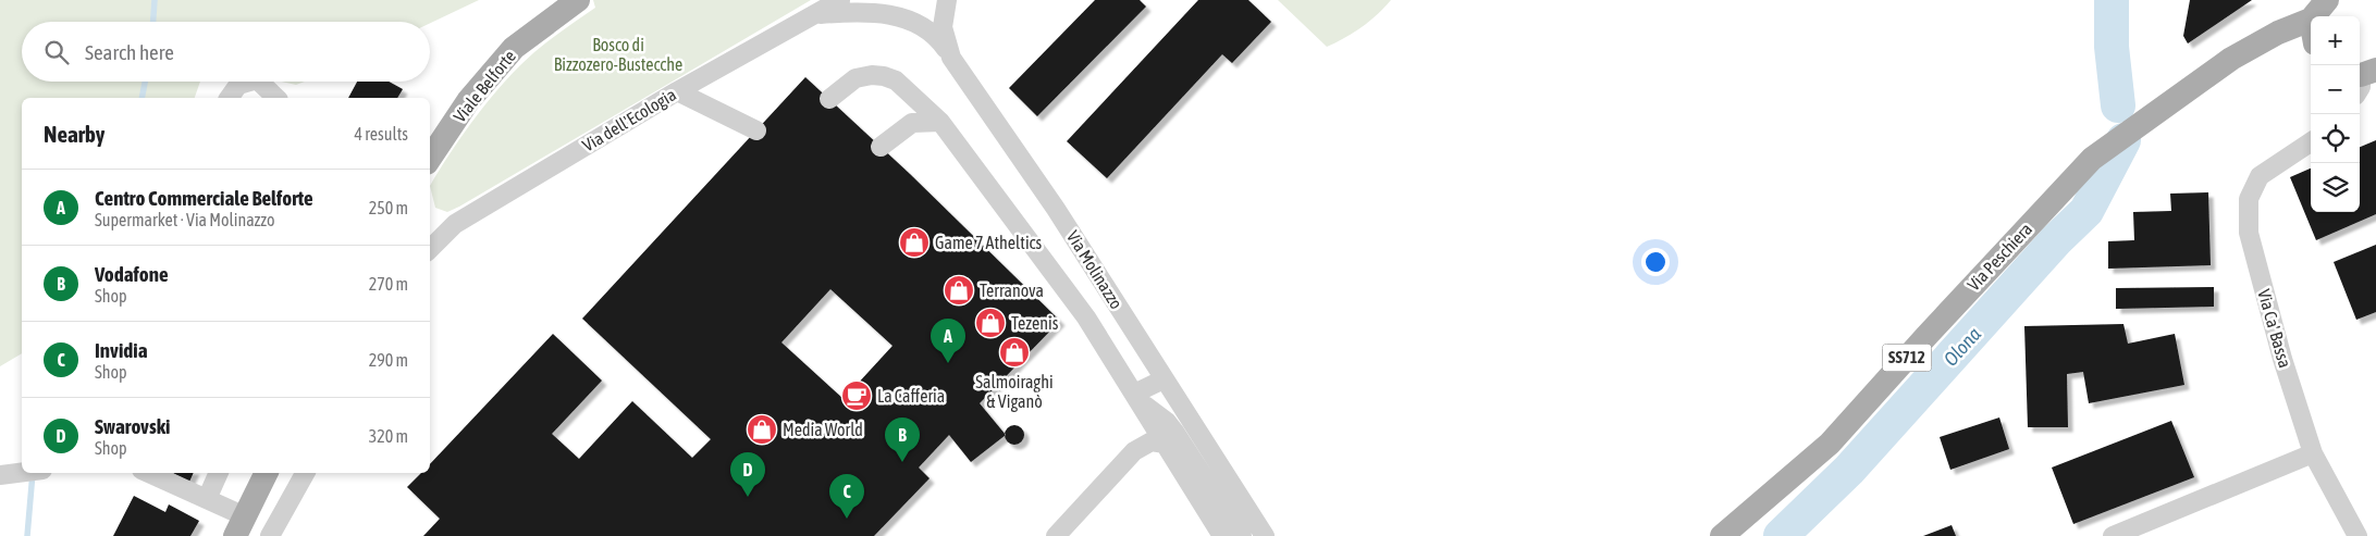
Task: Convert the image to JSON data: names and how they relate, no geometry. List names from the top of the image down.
{
  "streets": {
    "main road": ["Viale Belforte", "Via Peschiera", "SS712"],
    "street": ["Via dell'Ecologia", "Via Molinazzo", "Via Ca' Bassa"]
  },
  "water": ["Olona"],
  "parks": ["Bosco di Bizzozero-Bustecche"],
  "places": {
    "shop": [
      "Game 7 Atheltics",
      "Terranova",
      "Tezenis",
      "Salmoiraghi & Viganò",
      "Media World"
    ],
    "cafe": ["La Cafferia"]
  },
  "page": {
    "map_buttons": ["+", "−"],
    "search": "Search here",
    "heading": ["Nearby", "4 results"],
    "list": [
      {
        "mark": "A",
        "name": "Centro Commerciale Belforte",
        "note": "Supermarket · Via Molinazzo",
        "value": "250 m"
      },
      {
        "mark": "B",
        "name": "Vodafone",
        "note": "Shop",
        "value": "270 m"
      },
      {
        "mark": "C",
        "name": "Invidia",
        "note": "Shop",
        "value": "290 m"
      },
      {
        "mark": "D",
        "name": "Swarovski",
        "note": "Shop",
        "value": "320 m"
      }
    ],
    "pins": [
      "A",
      "B",
      "D",
      "C"
    ]
  }
}
